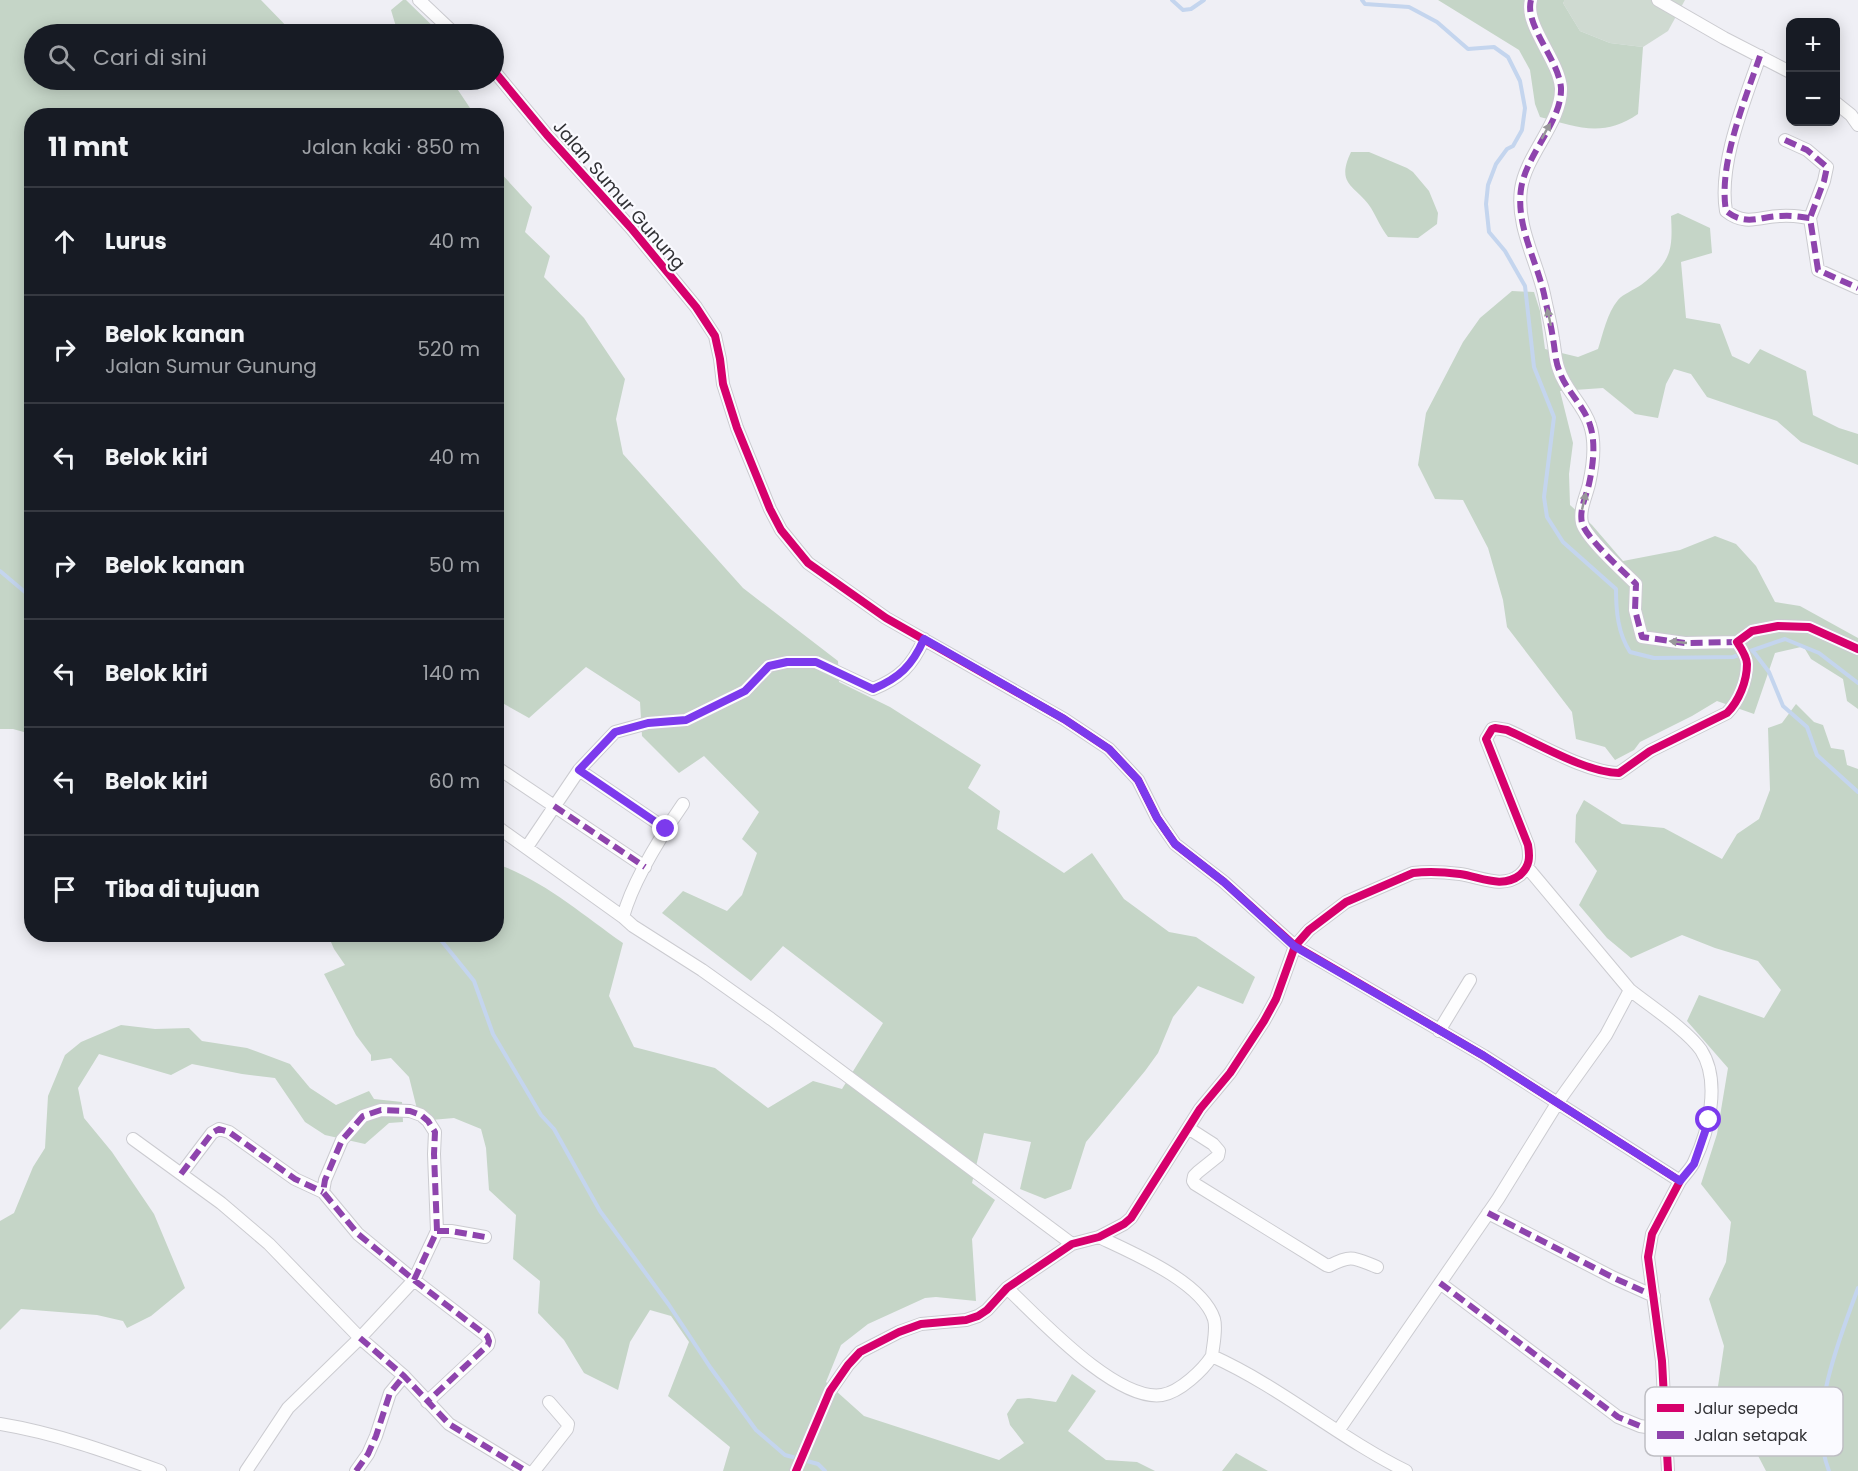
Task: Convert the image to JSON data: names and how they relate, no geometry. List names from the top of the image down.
{
  "streets": {
    "street": ["Jalan Sumur Gunung"]
  },
  "legend": ["Jalur sepeda", "Jalan setapak"],
  "page": {
    "map_buttons": ["+", "−"],
    "search": "Cari di sini",
    "heading": ["11 mnt", "Jalan kaki · 850 m"],
    "list": [
      ["Lurus", "40 m"],
      ["Belok kanan", "Jalan Sumur Gunung", "520 m"],
      ["Belok kiri", "40 m"],
      ["Belok kanan", "50 m"],
      ["Belok kiri", "140 m"],
      ["Belok kiri", "60 m"],
      "Tiba di tujuan"
    ]
  }
}
